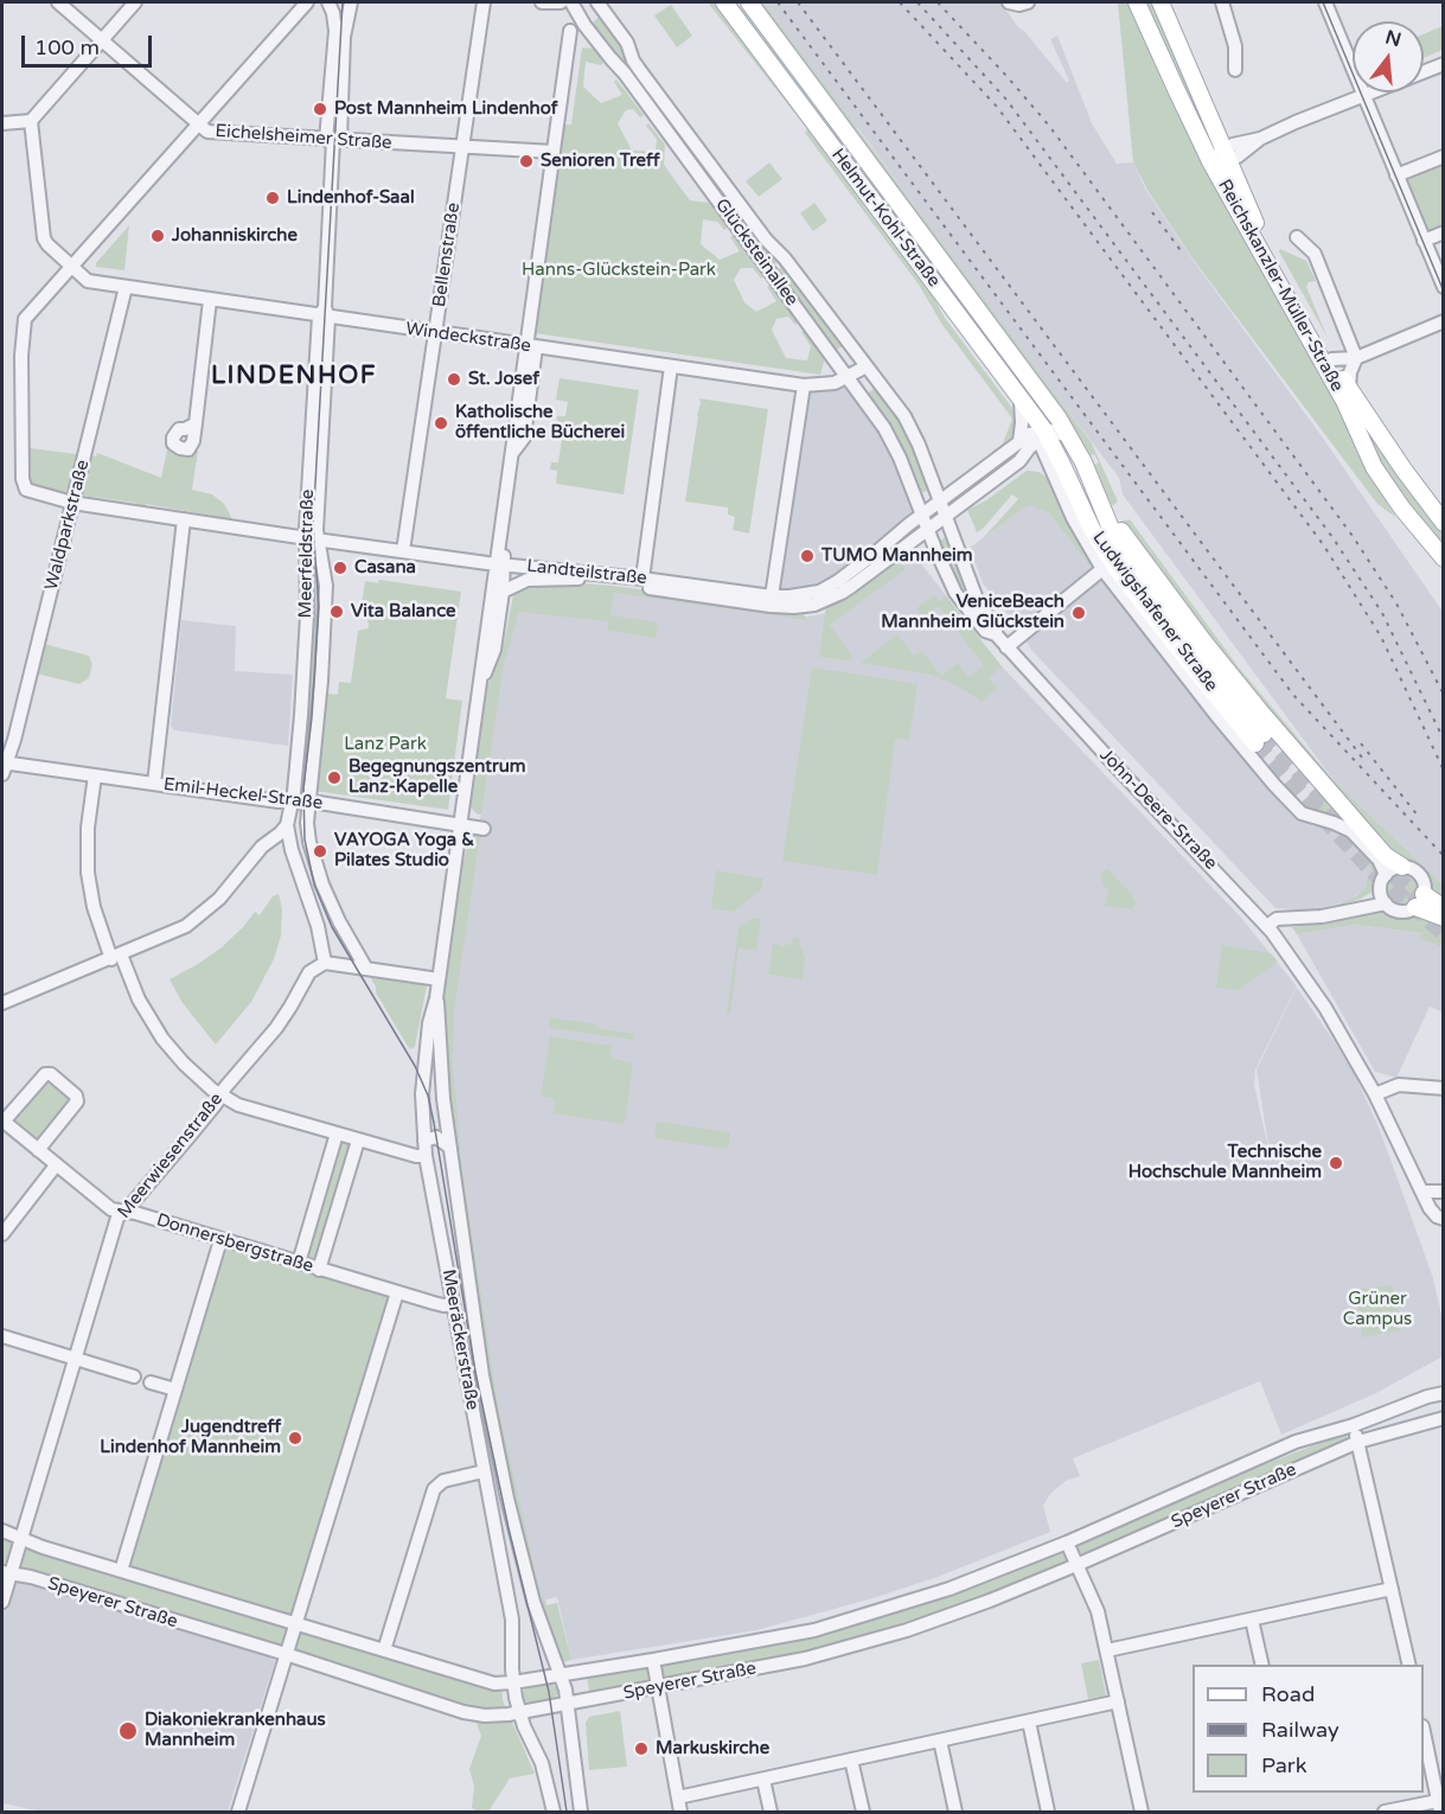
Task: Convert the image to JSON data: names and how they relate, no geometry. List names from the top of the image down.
{
  "streets": {
    "main road": ["Helmut-Kohl-Straße", "Reichskanzler-Müller-Straße", "Ludwigshafener Straße"],
    "street": [
      "Eichelsheimer Straße",
      "Glücksteinallee",
      "Bellenstraße",
      "Windeckstraße",
      "Waldparkstraße",
      "Meerfeldstraße",
      "Landteilstraße",
      "Emil-Heckel-Straße",
      "John-Deere-Straße",
      "Meerwiesenstraße",
      "Donnersbergstraße",
      "Meeräckerstraße",
      "Speyerer Straße"
    ]
  },
  "crossings": [
    ["Eichelsheimer Straße", "Bellenstraße"],
    ["Eichelsheimer Straße", "Meerfeldstraße"],
    ["Helmut-Kohl-Straße", "Landteilstraße"],
    ["Helmut-Kohl-Straße", "Ludwigshafener Straße"],
    ["Glücksteinallee", "Windeckstraße"],
    ["Glücksteinallee", "Landteilstraße"],
    ["Glücksteinallee", "John-Deere-Straße"],
    ["Bellenstraße", "Windeckstraße"],
    ["Bellenstraße", "Landteilstraße"],
    ["Windeckstraße", "Waldparkstraße"],
    ["Windeckstraße", "Meerfeldstraße"],
    ["Windeckstraße", "Landteilstraße"],
    ["Waldparkstraße", "Landteilstraße"],
    ["Waldparkstraße", "Emil-Heckel-Straße"],
    ["Meerfeldstraße", "Landteilstraße"],
    ["Meerfeldstraße", "Emil-Heckel-Straße"],
    ["Landteilstraße", "Ludwigshafener Straße"],
    ["Landteilstraße", "John-Deere-Straße"],
    ["Emil-Heckel-Straße", "Meeräckerstraße"],
    ["Meerwiesenstraße", "Donnersbergstraße"],
    ["Meerwiesenstraße", "Speyerer Straße"],
    ["Donnersbergstraße", "Meeräckerstraße"],
    ["Meeräckerstraße", "Speyerer Straße"]
  ],
  "districts": ["LINDENHOF"],
  "parks": ["Hanns-Glückstein-Park", "Lanz Park", "Grüner Campus"],
  "places": [
    "Post Mannheim Lindenhof",
    "Senioren Treff",
    "Lindenhof-Saal",
    "Johanniskirche",
    "St. Josef",
    "Katholische öffentliche Bücherei",
    "TUMO Mannheim",
    "Casana",
    "Vita Balance",
    "VeniceBeach Mannheim Glückstein",
    "Begegnungszentrum Lanz-Kapelle",
    "VAYOGA Yoga & Pilates Studio",
    "Technische Hochschule Mannheim",
    "Jugendtreff Lindenhof Mannheim",
    "Diakoniekrankenhaus Mannheim",
    "Markuskirche"
  ],
  "legend": ["Road", "Railway", "Park"],
  "scale_bar": "100 m",
  "north": "top"
}
